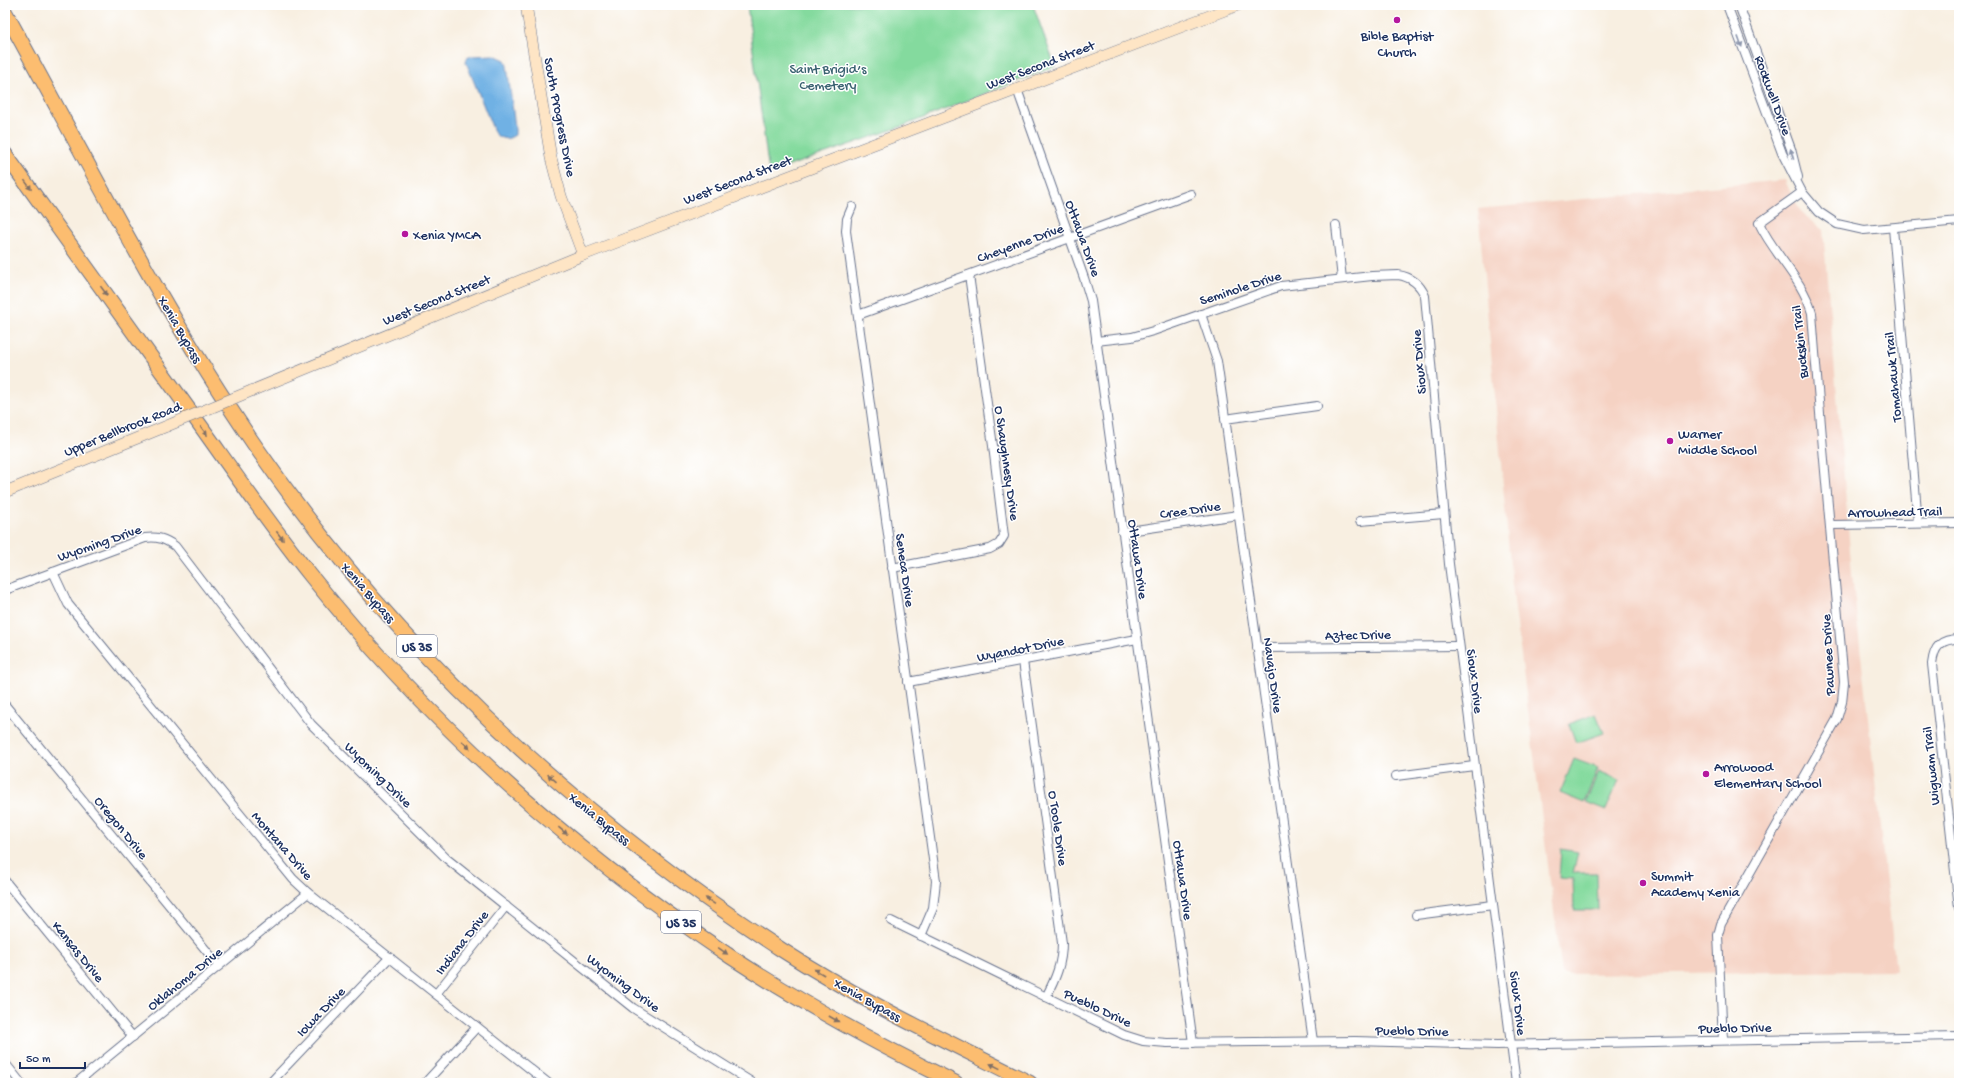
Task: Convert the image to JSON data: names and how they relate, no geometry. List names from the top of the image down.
{
  "streets": {
    "highway": ["Xenia Bypass", "US 35"],
    "main road": ["West Second Street", "South Progress Drive", "Upper Bellbrook Road"],
    "street": [
      "Rockwell Drive",
      "Ottawa Drive",
      "Cheyenne Drive",
      "Seminole Drive",
      "Buckskin Trail",
      "Sioux Drive",
      "Tomahawk Trail",
      "O Shaughnesy Drive",
      "Cree Drive",
      "Arrowhead Trail",
      "Wyoming Drive",
      "Seneca Drive",
      "Aztec Drive",
      "Wyandot Drive",
      "Pawnee Drive",
      "Navajo Drive",
      "Wigwam Trail",
      "Oregon Drive",
      "O Toole Drive",
      "Montana Drive",
      "Indiana Drive",
      "Kansas Drive",
      "Oklahoma Drive",
      "Pueblo Drive",
      "Iowa Drive"
    ]
  },
  "crossings": [
    ["West Second Street", "South Progress Drive"],
    ["West Second Street", "Ottawa Drive"],
    ["West Second Street", "Upper Bellbrook Road"],
    ["Rockwell Drive", "Buckskin Trail"],
    ["Rockwell Drive", "Tomahawk Trail"],
    ["Ottawa Drive", "Cheyenne Drive"],
    ["Ottawa Drive", "Seminole Drive"],
    ["Ottawa Drive", "Cree Drive"],
    ["Ottawa Drive", "Wyandot Drive"],
    ["Ottawa Drive", "Pueblo Drive"],
    ["Cheyenne Drive", "O Shaughnesy Drive"],
    ["Cheyenne Drive", "Seneca Drive"],
    ["Seminole Drive", "Sioux Drive"],
    ["Seminole Drive", "Navajo Drive"],
    ["Buckskin Trail", "Arrowhead Trail"],
    ["Buckskin Trail", "Pawnee Drive"],
    ["Sioux Drive", "Aztec Drive"],
    ["Sioux Drive", "Pueblo Drive"],
    ["Tomahawk Trail", "Arrowhead Trail"],
    ["O Shaughnesy Drive", "Seneca Drive"],
    ["Cree Drive", "Navajo Drive"],
    ["Arrowhead Trail", "Pawnee Drive"],
    ["Wyoming Drive", "Montana Drive"],
    ["Wyoming Drive", "Indiana Drive"],
    ["Seneca Drive", "Wyandot Drive"],
    ["Seneca Drive", "Pueblo Drive"],
    ["Aztec Drive", "Navajo Drive"],
    ["Wyandot Drive", "O Toole Drive"],
    ["Pawnee Drive", "Pueblo Drive"],
    ["Navajo Drive", "Pueblo Drive"],
    ["Oregon Drive", "Oklahoma Drive"],
    ["O Toole Drive", "Pueblo Drive"],
    ["Montana Drive", "Indiana Drive"],
    ["Montana Drive", "Oklahoma Drive"],
    ["Montana Drive", "Iowa Drive"],
    ["Kansas Drive", "Oklahoma Drive"]
  ],
  "parks": ["Saint Brigid’s Cemetery"],
  "places": [
    "Bible Baptist Church",
    "Xenia YMCA",
    "Warner Middle School",
    "Arrowood Elementary School",
    "Summit Academy Xenia"
  ],
  "scale_bar": "50 m"
}
